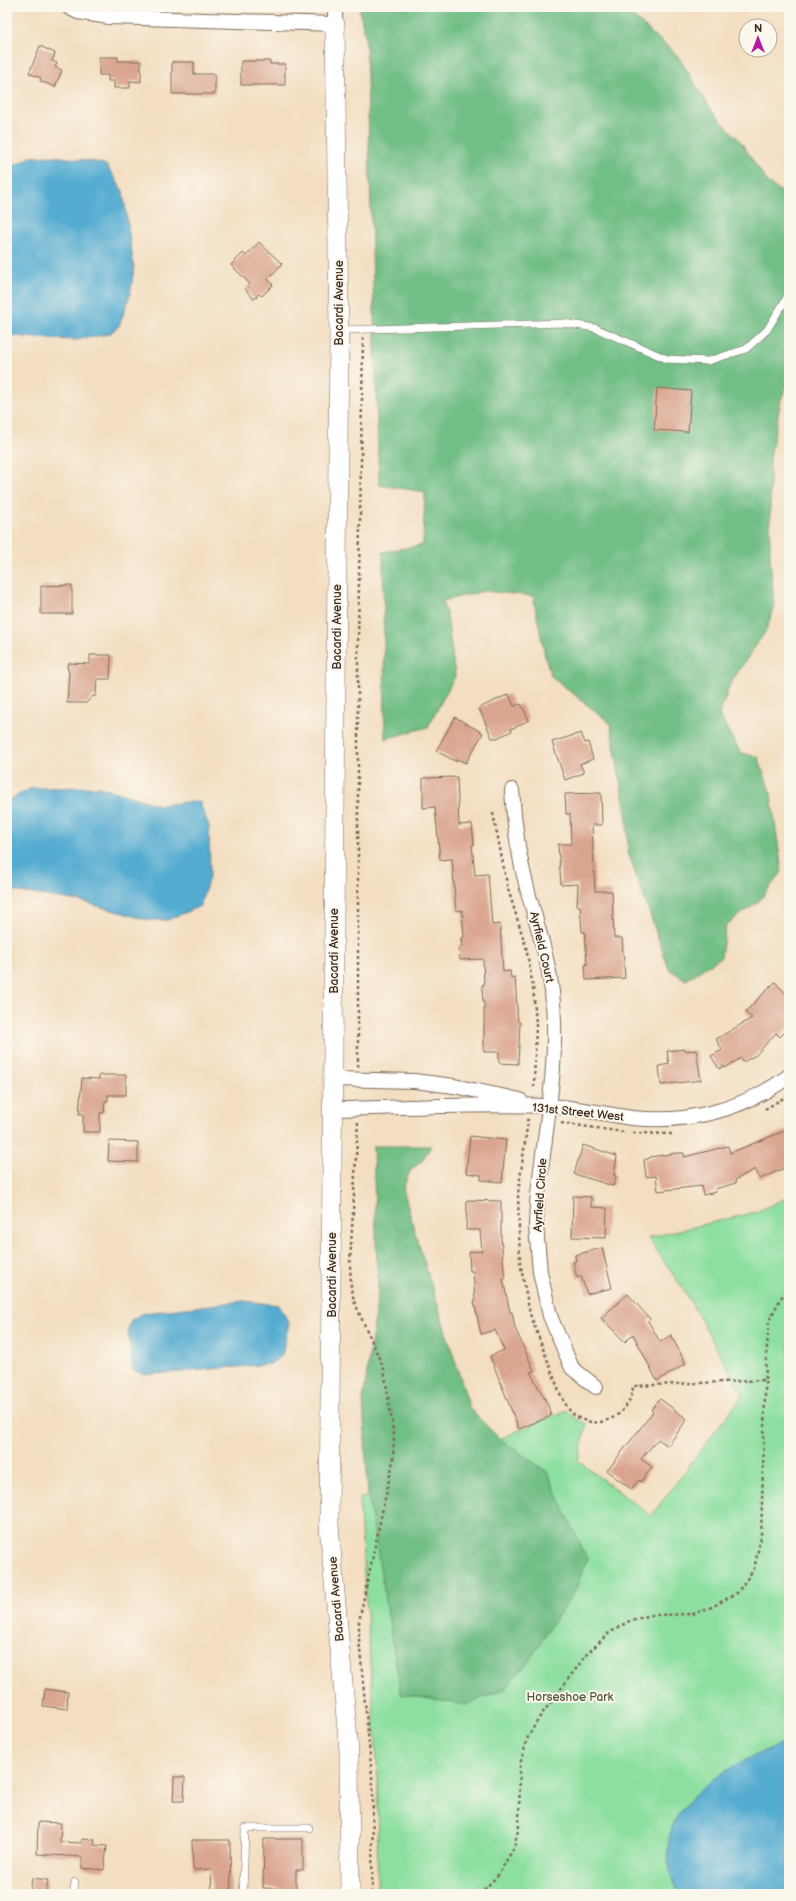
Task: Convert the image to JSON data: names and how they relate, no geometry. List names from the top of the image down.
{
  "streets": {
    "street": [
      "Bacardi Avenue",
      "Ayrfield Court",
      "131st Street West",
      "Ayrfield Circle"
    ]
  },
  "crossings": [
    ["Bacardi Avenue", "131st Street West"],
    ["Ayrfield Court", "131st Street West"],
    ["Ayrfield Court", "Ayrfield Circle"],
    ["131st Street West", "Ayrfield Circle"]
  ],
  "parks": ["Horseshoe Park"],
  "north": "top"
}
